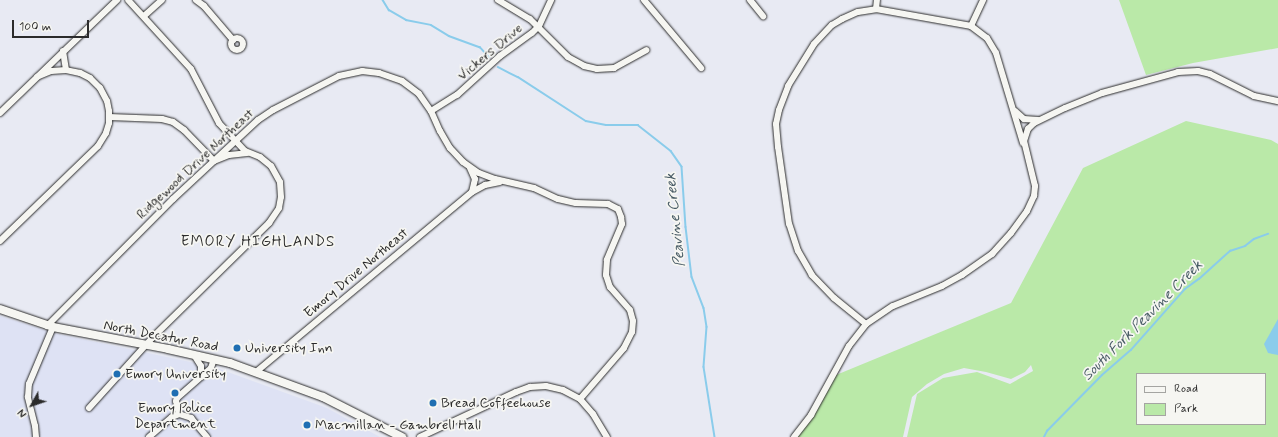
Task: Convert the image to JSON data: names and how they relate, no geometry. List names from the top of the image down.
{
  "streets": {
    "main road": ["North Decatur Road"],
    "street": ["Vickers Drive", "Ridgewood Drive Northeast", "Emory Drive Northeast"]
  },
  "crossings": [
    ["Vickers Drive", "Ridgewood Drive Northeast"],
    ["Ridgewood Drive Northeast", "Emory Drive Northeast"],
    ["Ridgewood Drive Northeast", "North Decatur Road"],
    ["Emory Drive Northeast", "North Decatur Road"]
  ],
  "districts": ["EMORY HIGHLANDS"],
  "water": ["Peavine Creek", "South Fork Peavine Creek"],
  "places": [
    "University Inn",
    "Emory University",
    "Emory Police Department",
    "Bread Coffeehouse",
    "Macmillan - Gambrell Hall"
  ],
  "legend": ["Road", "Park"],
  "scale_bar": "100 m",
  "north": "bottom left"
}
